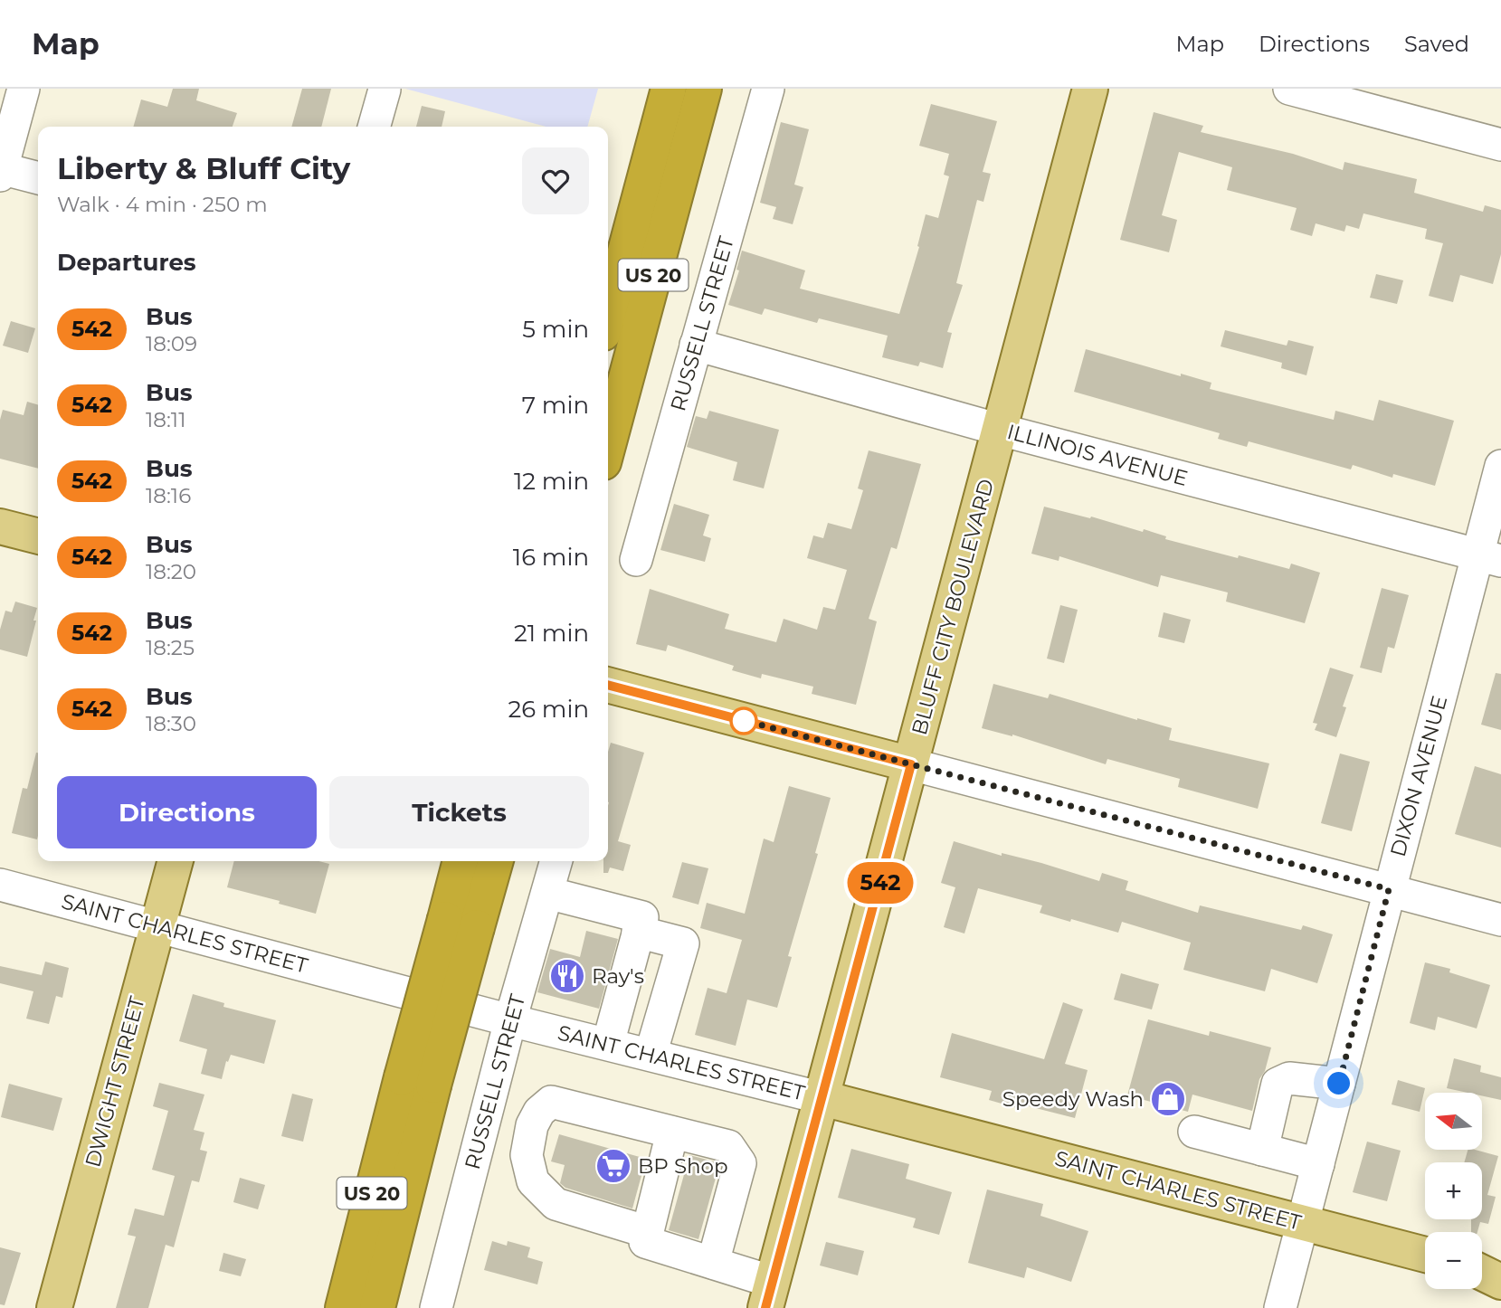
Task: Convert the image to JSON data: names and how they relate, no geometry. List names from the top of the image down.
{
  "streets": {
    "highway": ["US 20"],
    "main road": ["BLUFF CITY BOULEVARD", "SAINT CHARLES STREET", "DWIGHT STREET"],
    "street": ["RUSSELL STREET", "ILLINOIS AVENUE", "DIXON AVENUE"]
  },
  "crossings": [
    ["RUSSELL STREET", "ILLINOIS AVENUE"],
    ["RUSSELL STREET", "SAINT CHARLES STREET"],
    ["ILLINOIS AVENUE", "BLUFF CITY BOULEVARD"],
    ["ILLINOIS AVENUE", "DIXON AVENUE"],
    ["BLUFF CITY BOULEVARD", "SAINT CHARLES STREET"],
    ["DIXON AVENUE", "SAINT CHARLES STREET"],
    ["SAINT CHARLES STREET", "DWIGHT STREET"]
  ],
  "places": {
    "restaurant": ["Ray's"],
    "shop": ["Speedy Wash"],
    "supermarket": ["BP Shop"]
  },
  "lines": ["bus line 542"],
  "north": "left",
  "page": {
    "header": "Map",
    "nav": ["Map", "Directions", "Saved"],
    "on_map": "542",
    "heading": [
      ["Liberty & Bluff City", "Walk · 4 min · 250 m"],
      "Departures"
    ],
    "list": [
      {
        "mark": "542",
        "name": "Bus",
        "note": "18:09",
        "value": "5 min"
      },
      {
        "mark": "542",
        "name": "Bus",
        "note": "18:11",
        "value": "7 min"
      },
      {
        "mark": "542",
        "name": "Bus",
        "note": "18:16",
        "value": "12 min"
      },
      {
        "mark": "542",
        "name": "Bus",
        "note": "18:20",
        "value": "16 min"
      },
      {
        "mark": "542",
        "name": "Bus",
        "note": "18:25",
        "value": "21 min"
      },
      {
        "mark": "542",
        "name": "Bus",
        "note": "18:30",
        "value": "26 min"
      }
    ],
    "buttons": ["Directions", "Tickets"],
    "map_buttons": ["+", "−"]
  }
}
